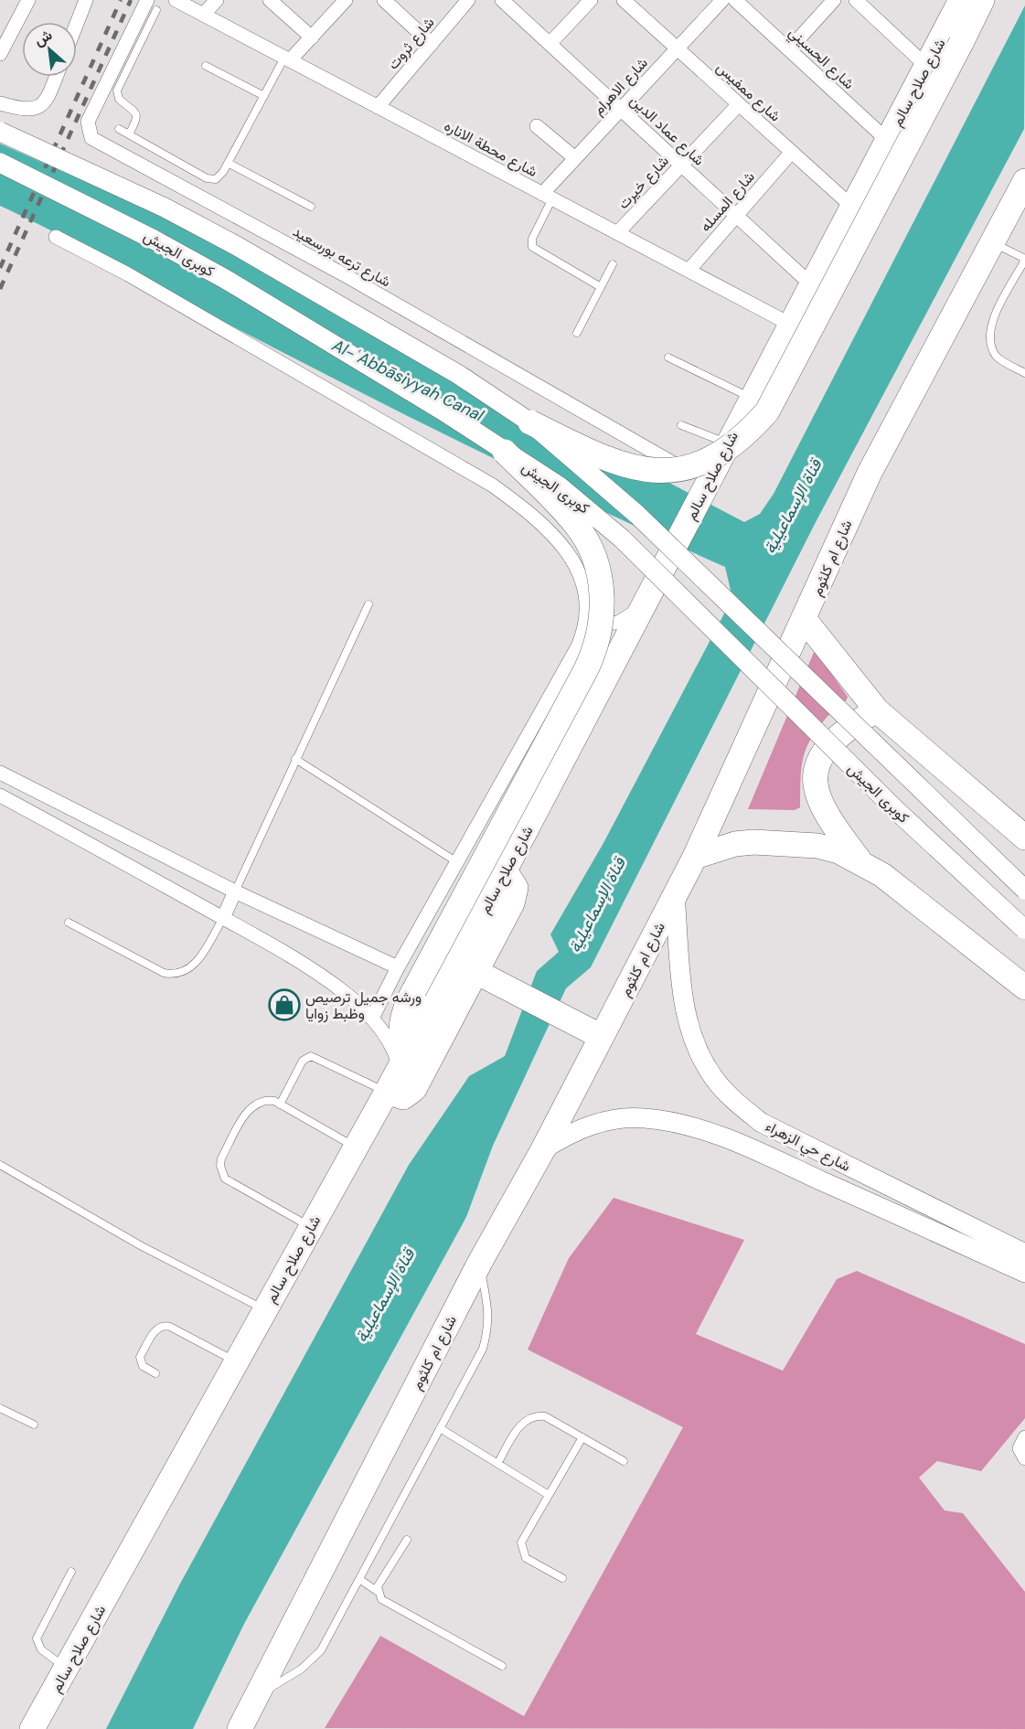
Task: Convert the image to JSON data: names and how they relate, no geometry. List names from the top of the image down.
{
  "streets": {
    "highway": ["شارع صلاح سالم", "شارع ام كلثوم"],
    "main road": ["كوبرى الجيش", "شارع حي الزهراء"],
    "street": [
      "شارع ثروت",
      "شارع الحسيني",
      "شارع الاهرام",
      "شارع ممفيس",
      "شارع عماد الدين",
      "شارع محطة الاناره",
      "شارع خيرت",
      "شارع المسله",
      "شارع ترعه بورسعيد"
    ]
  },
  "crossings": [
    ["شارع ثروت", "شارع محطة الاناره"],
    ["شارع الحسيني", "شارع صلاح سالم"],
    ["شارع صلاح سالم", "شارع ممفيس"],
    ["شارع صلاح سالم", "شارع عماد الدين"],
    ["شارع صلاح سالم", "شارع محطة الاناره"],
    ["شارع صلاح سالم", "شارع ترعه بورسعيد"],
    ["شارع الاهرام", "شارع ممفيس"],
    ["شارع الاهرام", "شارع عماد الدين"],
    ["شارع الاهرام", "شارع محطة الاناره"],
    ["شارع ممفيس", "شارع خيرت"],
    ["شارع ممفيس", "شارع المسله"],
    ["شارع عماد الدين", "شارع خيرت"],
    ["شارع عماد الدين", "شارع المسله"],
    ["شارع محطة الاناره", "شارع خيرت"],
    ["شارع محطة الاناره", "شارع المسله"],
    ["شارع ام كلثوم", "شارع حي الزهراء"]
  ],
  "water": ["Al-ʿAbbāsiyyah Canal", "قناة الإسماعيلية"],
  "places": {
    "shop": ["ورشه جميل ترصيص وظبط زوايا"]
  },
  "north": "top left"
}
